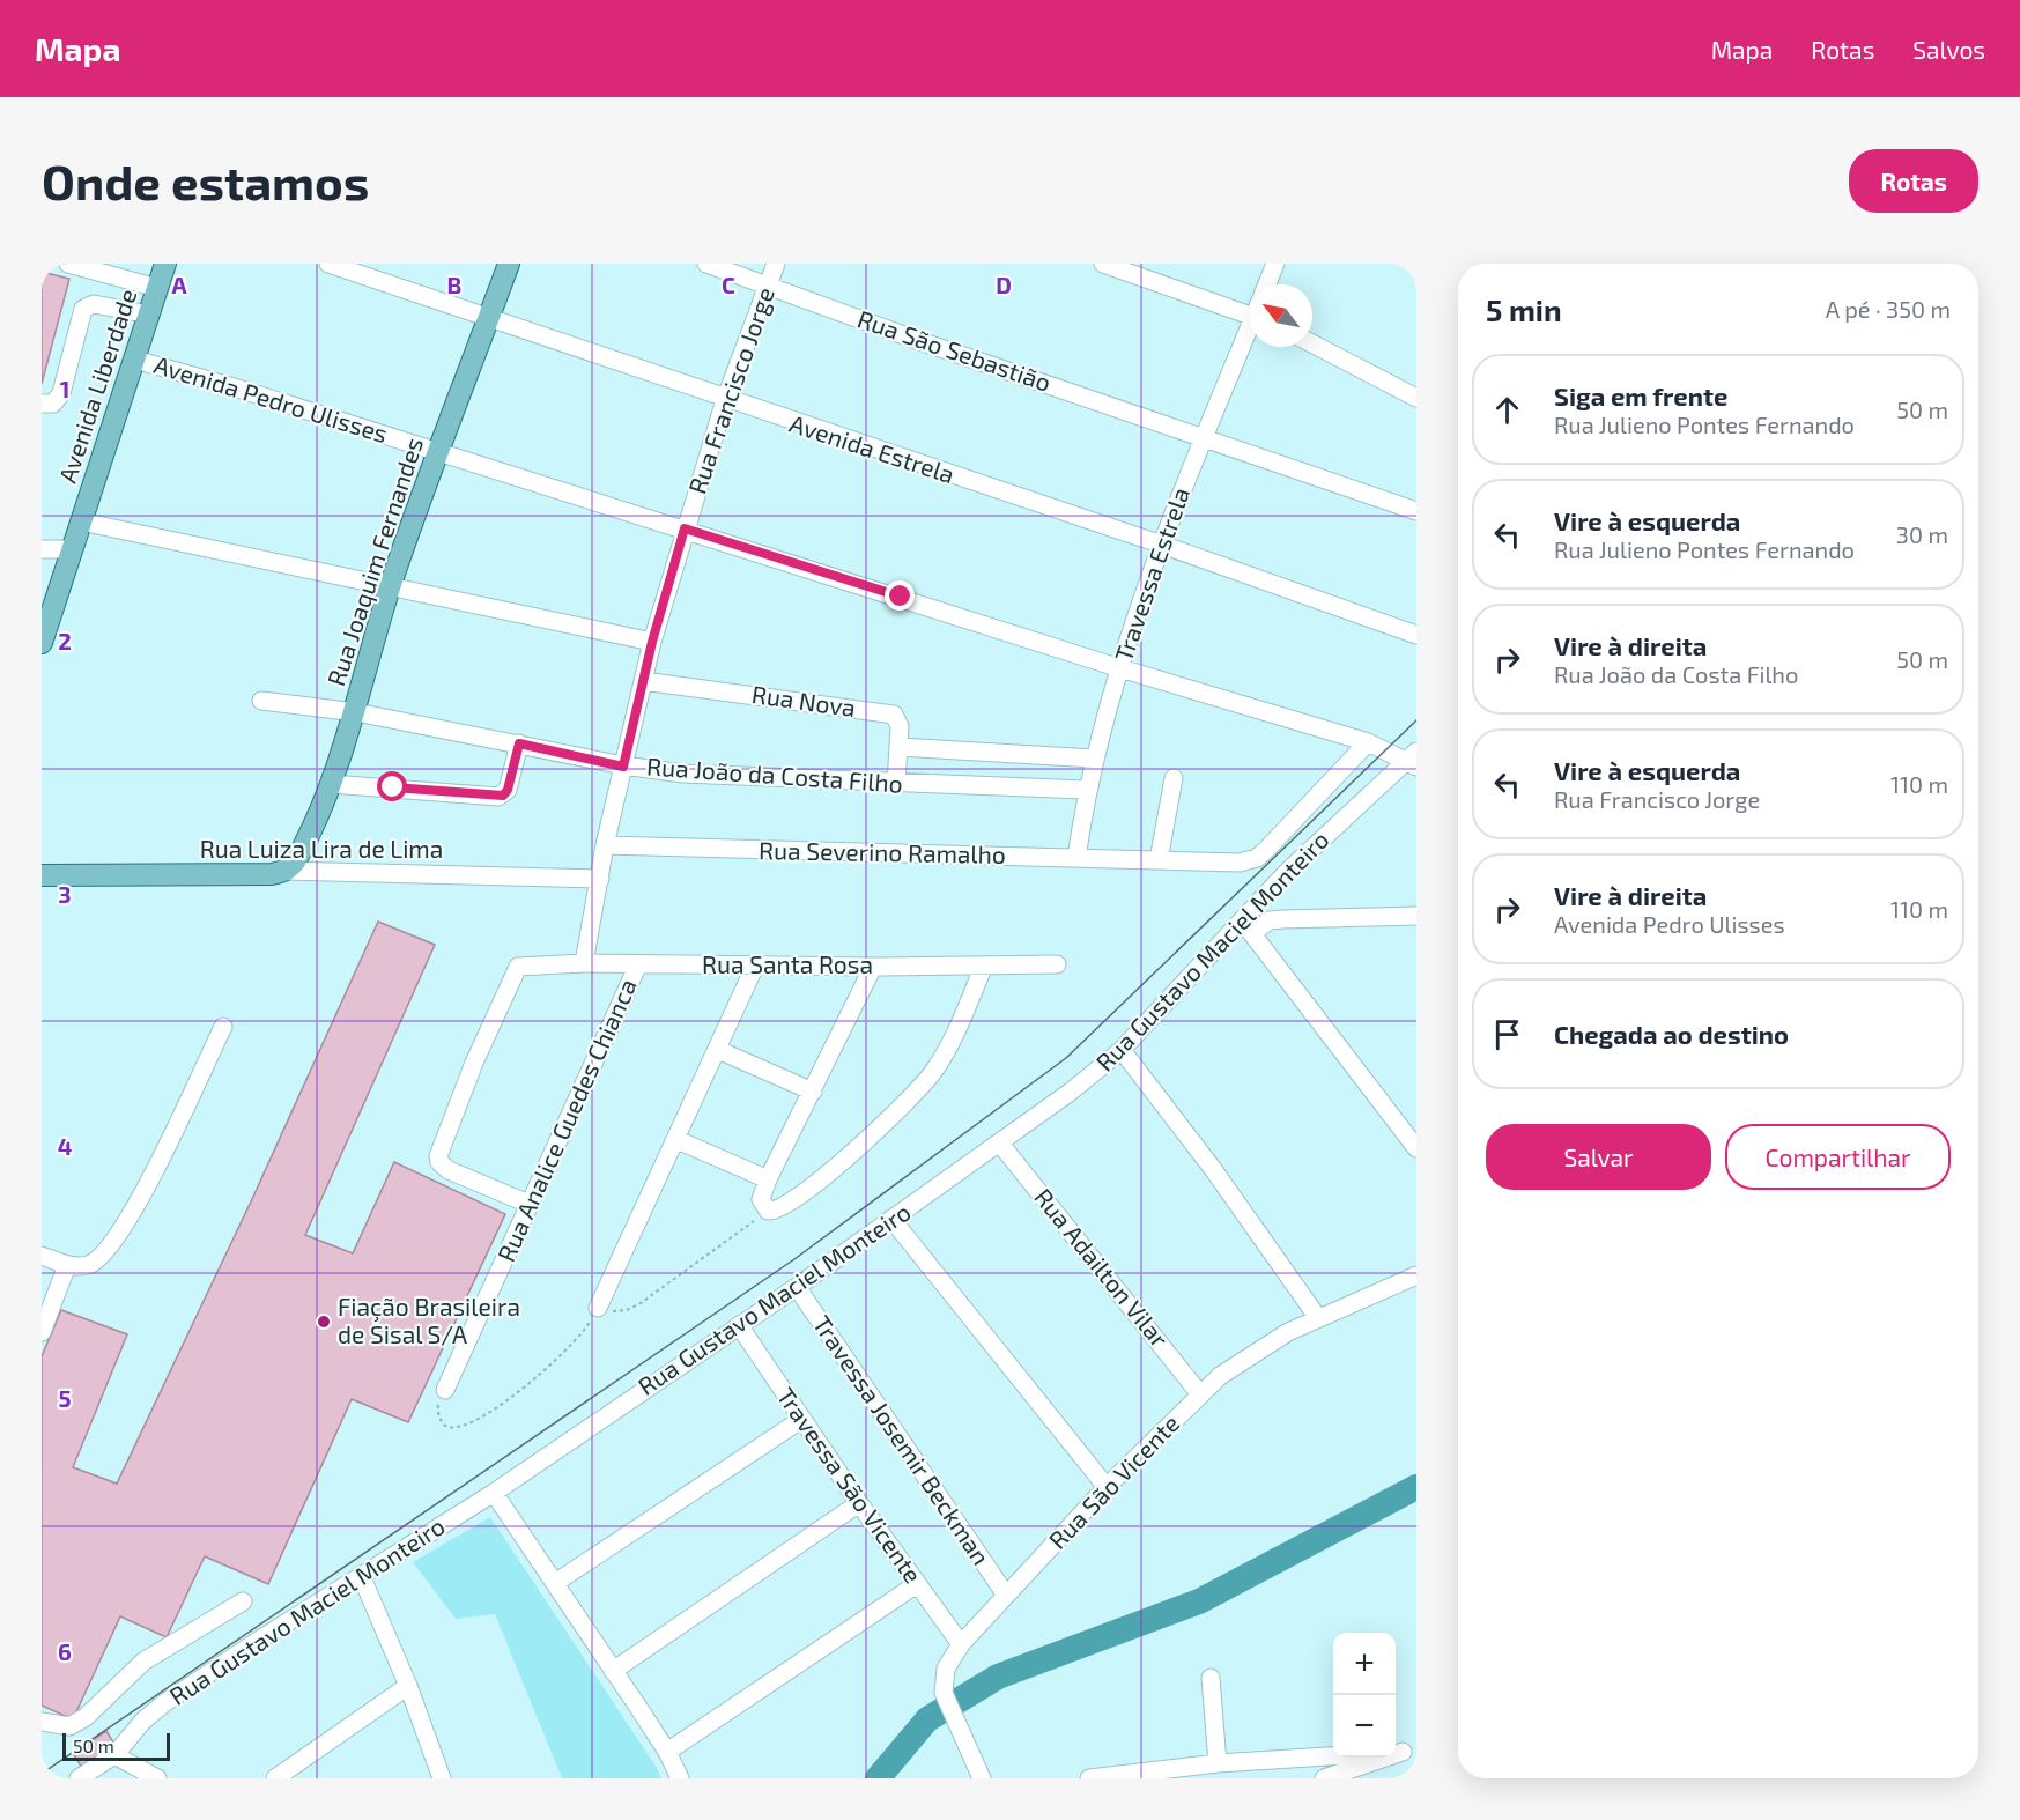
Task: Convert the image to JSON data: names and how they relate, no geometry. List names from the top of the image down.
{
  "streets": {
    "main road": ["Avenida Liberdade", "Rua Joaquim Fernandes", "Rua Luiza Lira de Lima"],
    "street": [
      "Rua São Sebastião",
      "Rua Francisco Jorge",
      "Avenida Pedro Ulisses",
      "Avenida Estrela",
      "Travessa Estrela",
      "Rua Nova",
      "Rua João da Costa Filho",
      "Rua Severino Ramalho",
      "Rua Gustavo Maciel Monteiro",
      "Rua Santa Rosa",
      "Rua Analice Guedes Chianca",
      "Rua Adailton Vilar",
      "Travessa Josemir Beckman",
      "Rua São Vicente",
      "Travessa São Vicente"
    ]
  },
  "crossings": [
    ["Rua São Sebastião", "Rua Francisco Jorge"],
    ["Rua São Sebastião", "Travessa Estrela"],
    ["Avenida Liberdade", "Avenida Pedro Ulisses"],
    ["Rua Francisco Jorge", "Avenida Pedro Ulisses"],
    ["Rua Francisco Jorge", "Avenida Estrela"],
    ["Rua Francisco Jorge", "Rua Nova"],
    ["Rua Francisco Jorge", "Rua João da Costa Filho"],
    ["Rua Francisco Jorge", "Rua Luiza Lira de Lima"],
    ["Rua Francisco Jorge", "Rua Severino Ramalho"],
    ["Rua Francisco Jorge", "Rua Santa Rosa"],
    ["Avenida Pedro Ulisses", "Rua Joaquim Fernandes"],
    ["Avenida Pedro Ulisses", "Travessa Estrela"],
    ["Avenida Pedro Ulisses", "Rua Severino Ramalho"],
    ["Avenida Pedro Ulisses", "Rua Gustavo Maciel Monteiro"],
    ["Avenida Estrela", "Rua Joaquim Fernandes"],
    ["Avenida Estrela", "Travessa Estrela"],
    ["Rua Joaquim Fernandes", "Rua João da Costa Filho"],
    ["Rua Joaquim Fernandes", "Rua Luiza Lira de Lima"],
    ["Travessa Estrela", "Rua João da Costa Filho"],
    ["Travessa Estrela", "Rua Severino Ramalho"],
    ["Rua Nova", "Rua João da Costa Filho"],
    ["Rua Gustavo Maciel Monteiro", "Rua Adailton Vilar"],
    ["Rua Gustavo Maciel Monteiro", "Travessa Josemir Beckman"],
    ["Rua Gustavo Maciel Monteiro", "Travessa São Vicente"],
    ["Rua Santa Rosa", "Rua Analice Guedes Chianca"],
    ["Rua Adailton Vilar", "Rua São Vicente"],
    ["Travessa Josemir Beckman", "Rua São Vicente"],
    ["Rua São Vicente", "Travessa São Vicente"]
  ],
  "places": ["Fiação Brasileira de Sisal S/A"],
  "scale_bar": "50 m",
  "north": "top left",
  "page": {
    "header": "Mapa",
    "nav": ["Mapa", "Rotas", "Salvos"],
    "buttons": [
      "Rotas",
      ["Salvar", "Compartilhar"]
    ],
    "title": "Onde estamos",
    "heading": ["5 min", "A pé · 350 m"],
    "list": [
      ["Siga em frente", "Rua Julieno Pontes Fernando", "50 m"],
      ["Vire à esquerda", "Rua Julieno Pontes Fernando", "30 m"],
      ["Vire à direita", "Rua João da Costa Filho", "50 m"],
      ["Vire à esquerda", "Rua Francisco Jorge", "110 m"],
      ["Vire à direita", "Avenida Pedro Ulisses", "110 m"],
      "Chegada ao destino"
    ],
    "map_buttons": ["+", "−"],
    "scale": "50 m"
  },
  "grid": {
    "columns": [
      "A",
      "B",
      "C",
      "D"
    ],
    "rows": [
      "1",
      "2",
      "3",
      "4",
      "5",
      "6"
    ]
  }
}
